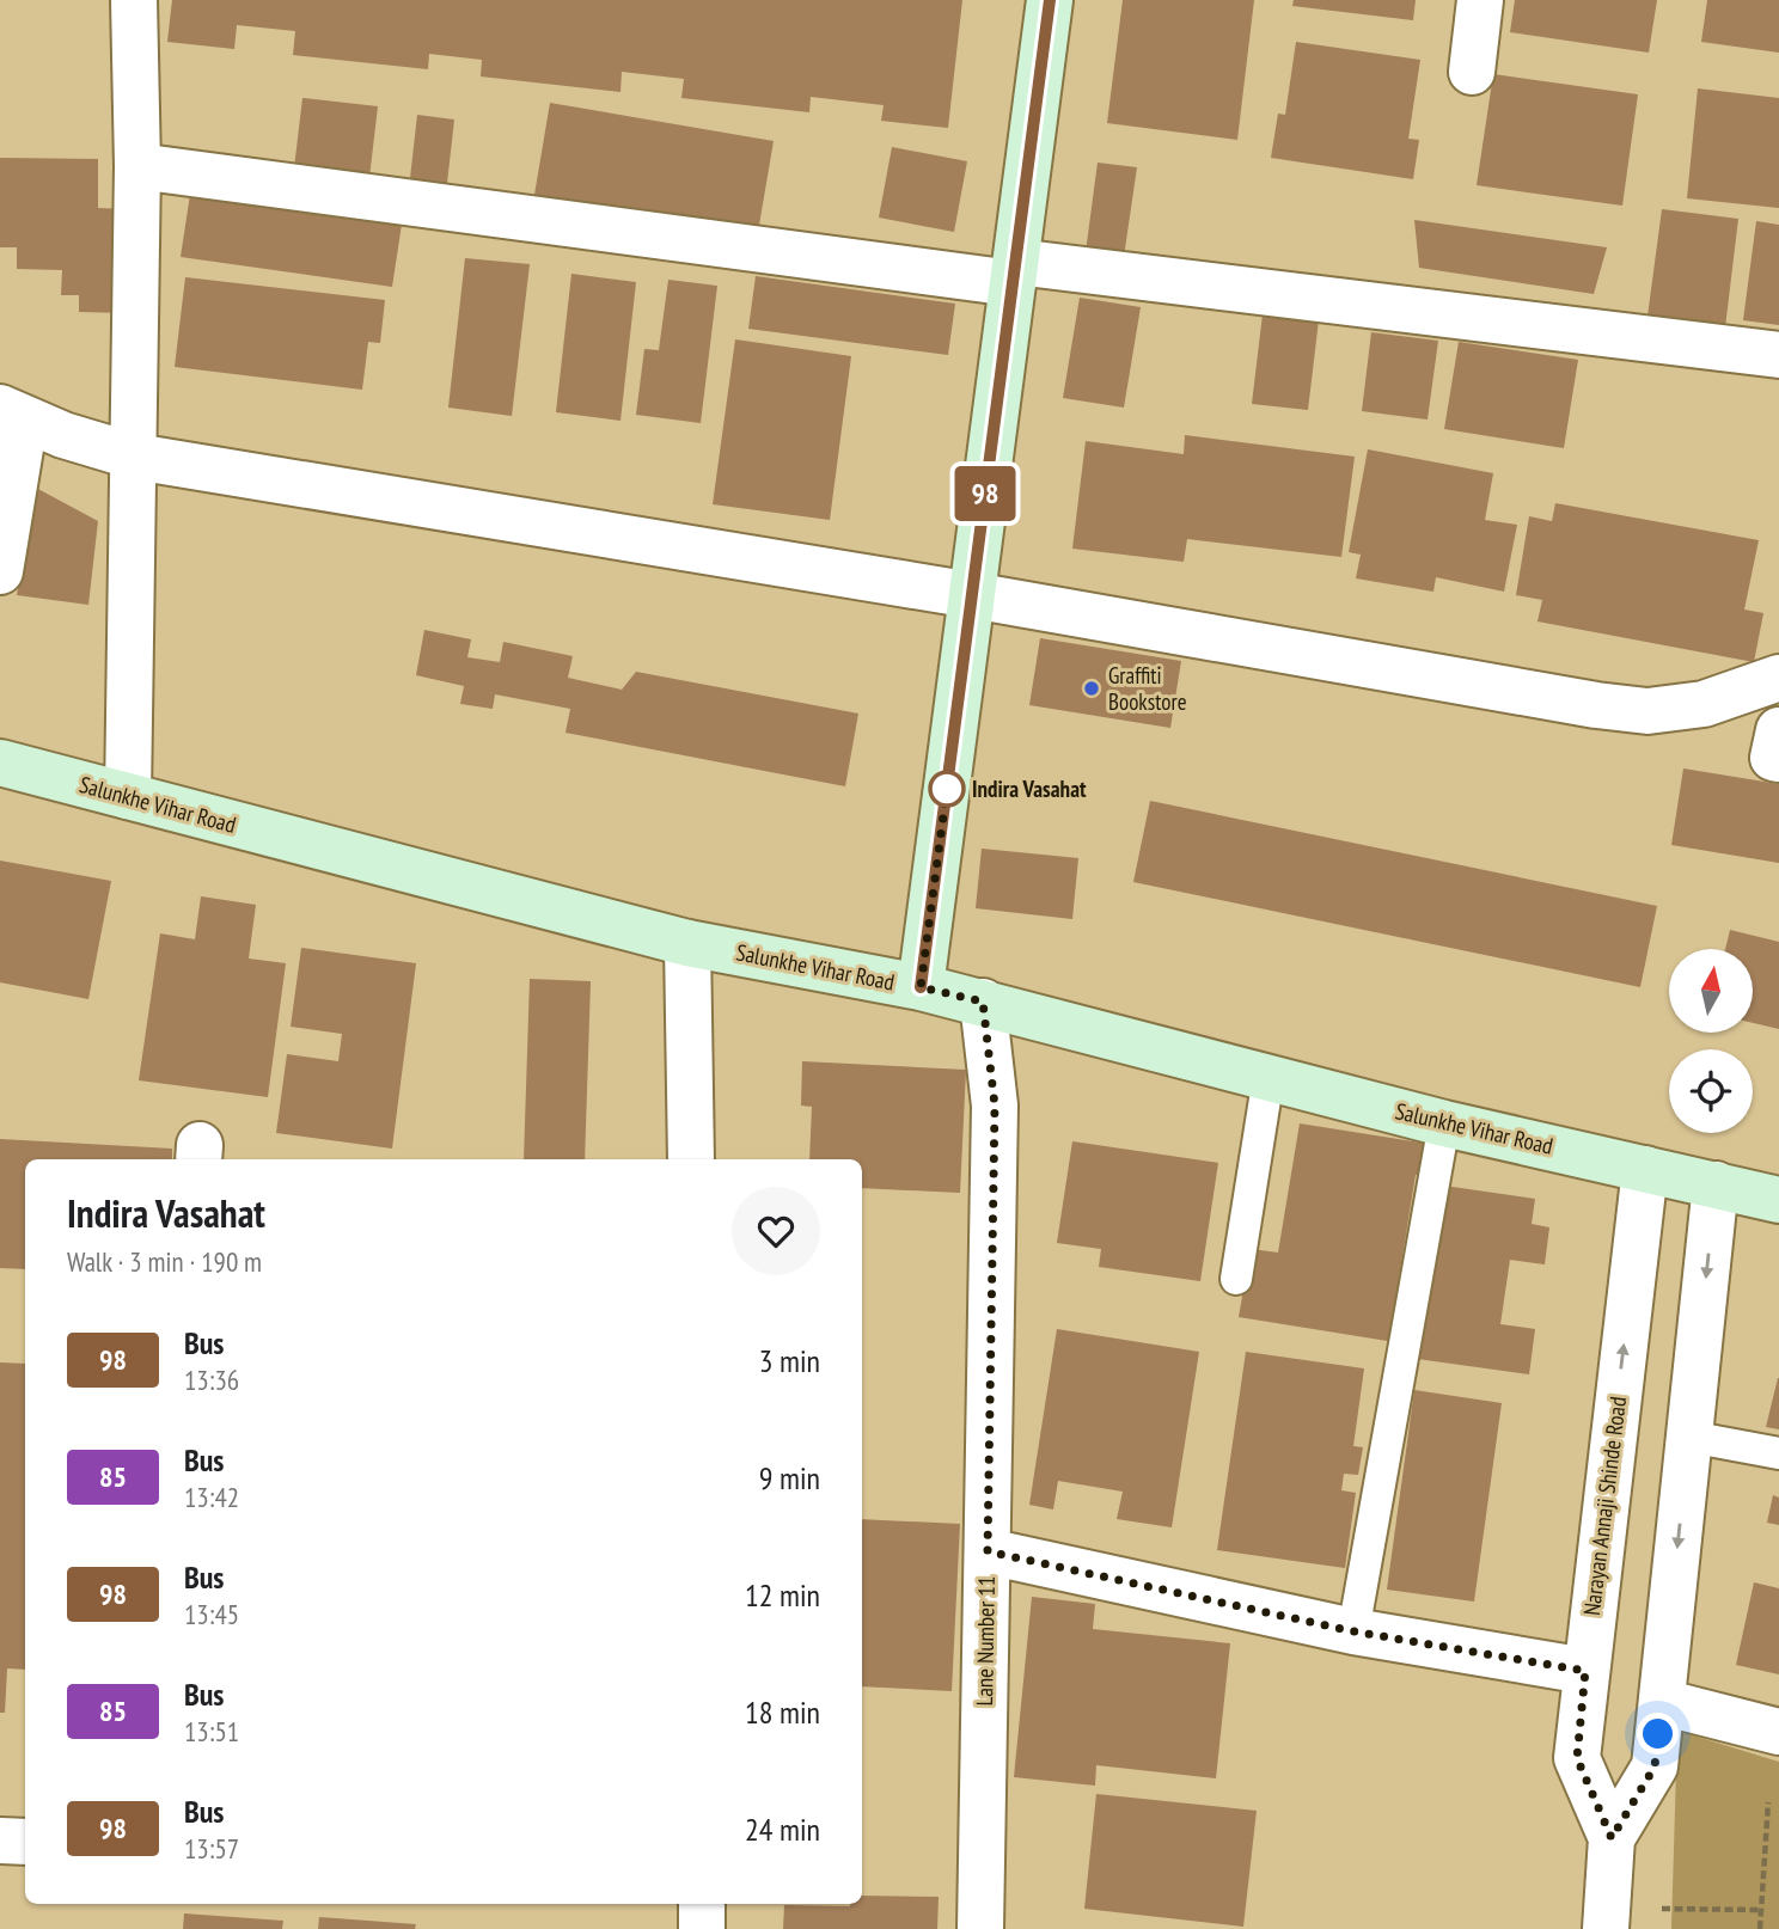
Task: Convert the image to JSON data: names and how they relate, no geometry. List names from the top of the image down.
{
  "streets": {
    "street": ["Salunkhe Vihar Road", "Narayan Annaji Shinde Road", "Lane Number 11"]
  },
  "crossings": [
    ["Salunkhe Vihar Road", "Narayan Annaji Shinde Road"],
    ["Salunkhe Vihar Road", "Lane Number 11"]
  ],
  "places": ["Graffiti Bookstore", "Indira Vasahat"],
  "lines": ["bus line 98"],
  "north": "top",
  "page": {
    "on_map": "98",
    "heading": ["Indira Vasahat", "Walk · 3 min · 190 m"],
    "list": [
      {
        "mark": "98",
        "name": "Bus",
        "note": "13:36",
        "value": "3 min"
      },
      {
        "mark": "85",
        "name": "Bus",
        "note": "13:42",
        "value": "9 min"
      },
      {
        "mark": "98",
        "name": "Bus",
        "note": "13:45",
        "value": "12 min"
      },
      {
        "mark": "85",
        "name": "Bus",
        "note": "13:51",
        "value": "18 min"
      },
      {
        "mark": "98",
        "name": "Bus",
        "note": "13:57",
        "value": "24 min"
      }
    ]
  }
}
